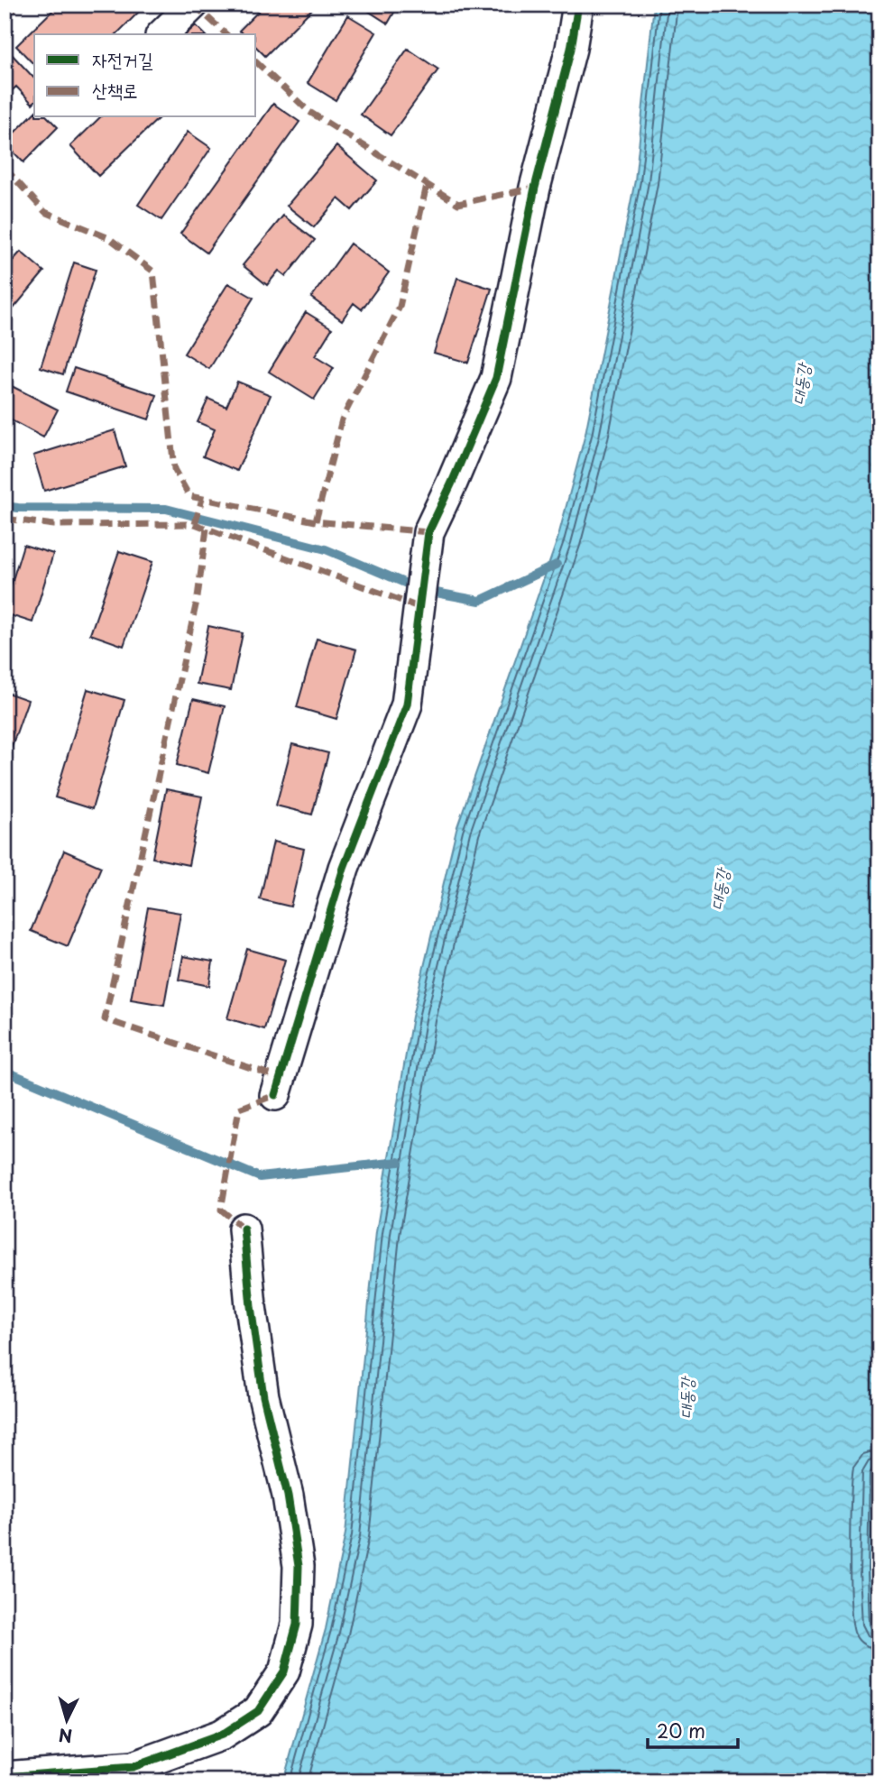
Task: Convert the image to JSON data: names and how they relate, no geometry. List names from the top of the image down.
{
  "water": ["대동강"],
  "legend": ["자전거길", "산책로"],
  "scale_bar": "20 m",
  "north": "bottom"
}
